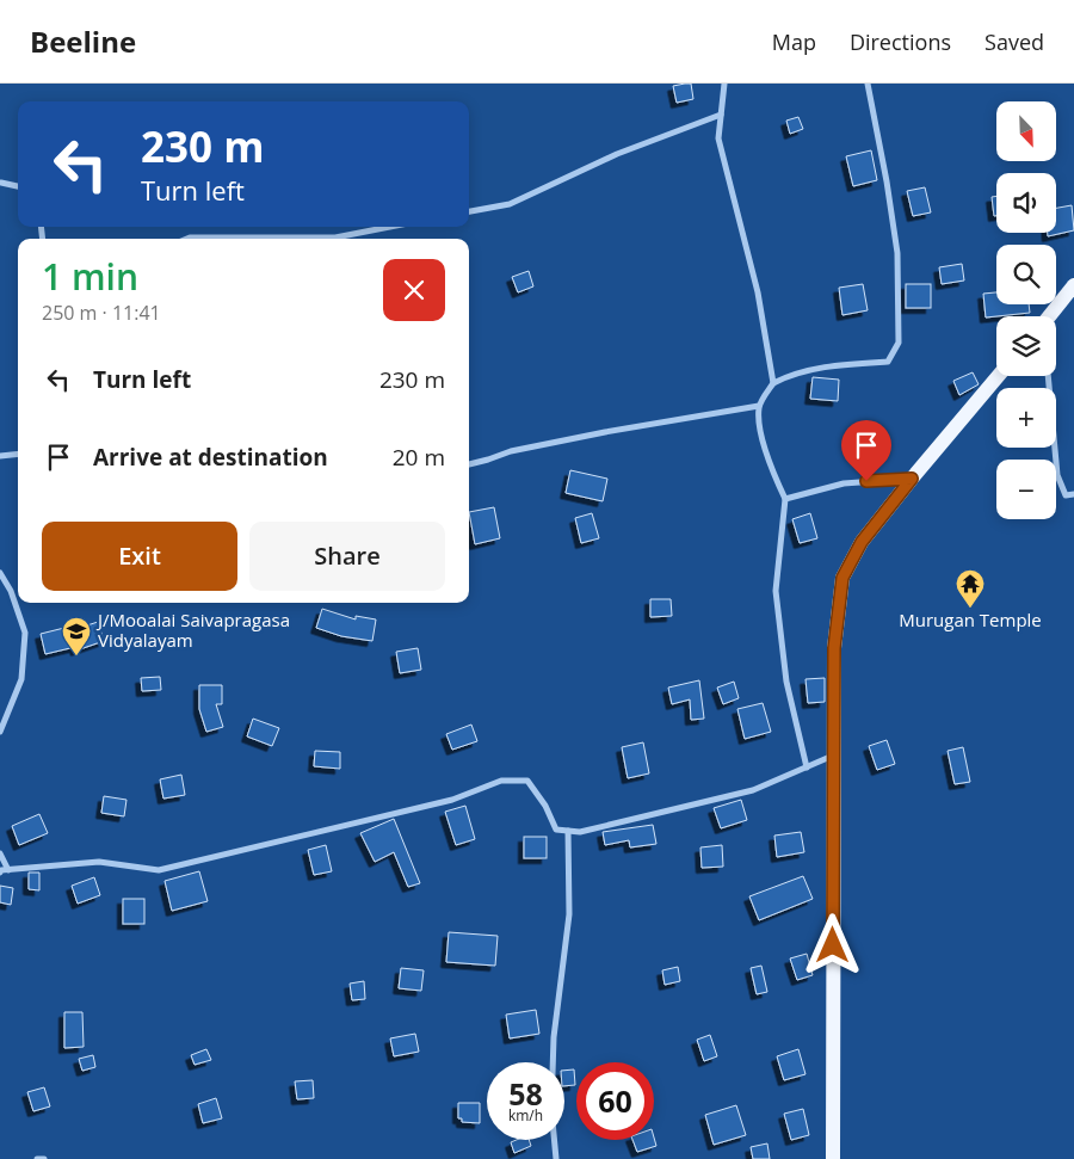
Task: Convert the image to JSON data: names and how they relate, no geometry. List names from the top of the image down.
{
  "places": {
    "temple": ["Murugan Temple"],
    "school or university": ["J/Mooalai Saivapragasa Vidyalayam"]
  },
  "north": "bottom right",
  "page": {
    "header": "Beeline",
    "nav": ["Map", "Directions", "Saved"],
    "map_buttons": ["+", "−"],
    "turn": ["230 m", "Turn left"],
    "heading": ["1 min", "250 m · 11:41"],
    "list": [
      {
        "name": "Turn left",
        "value": "230 m"
      },
      {
        "name": "Arrive at destination",
        "value": "20 m"
      }
    ],
    "buttons": ["Exit", "Share"],
    "speed": "58 km/h",
    "limit": "60"
  }
}
